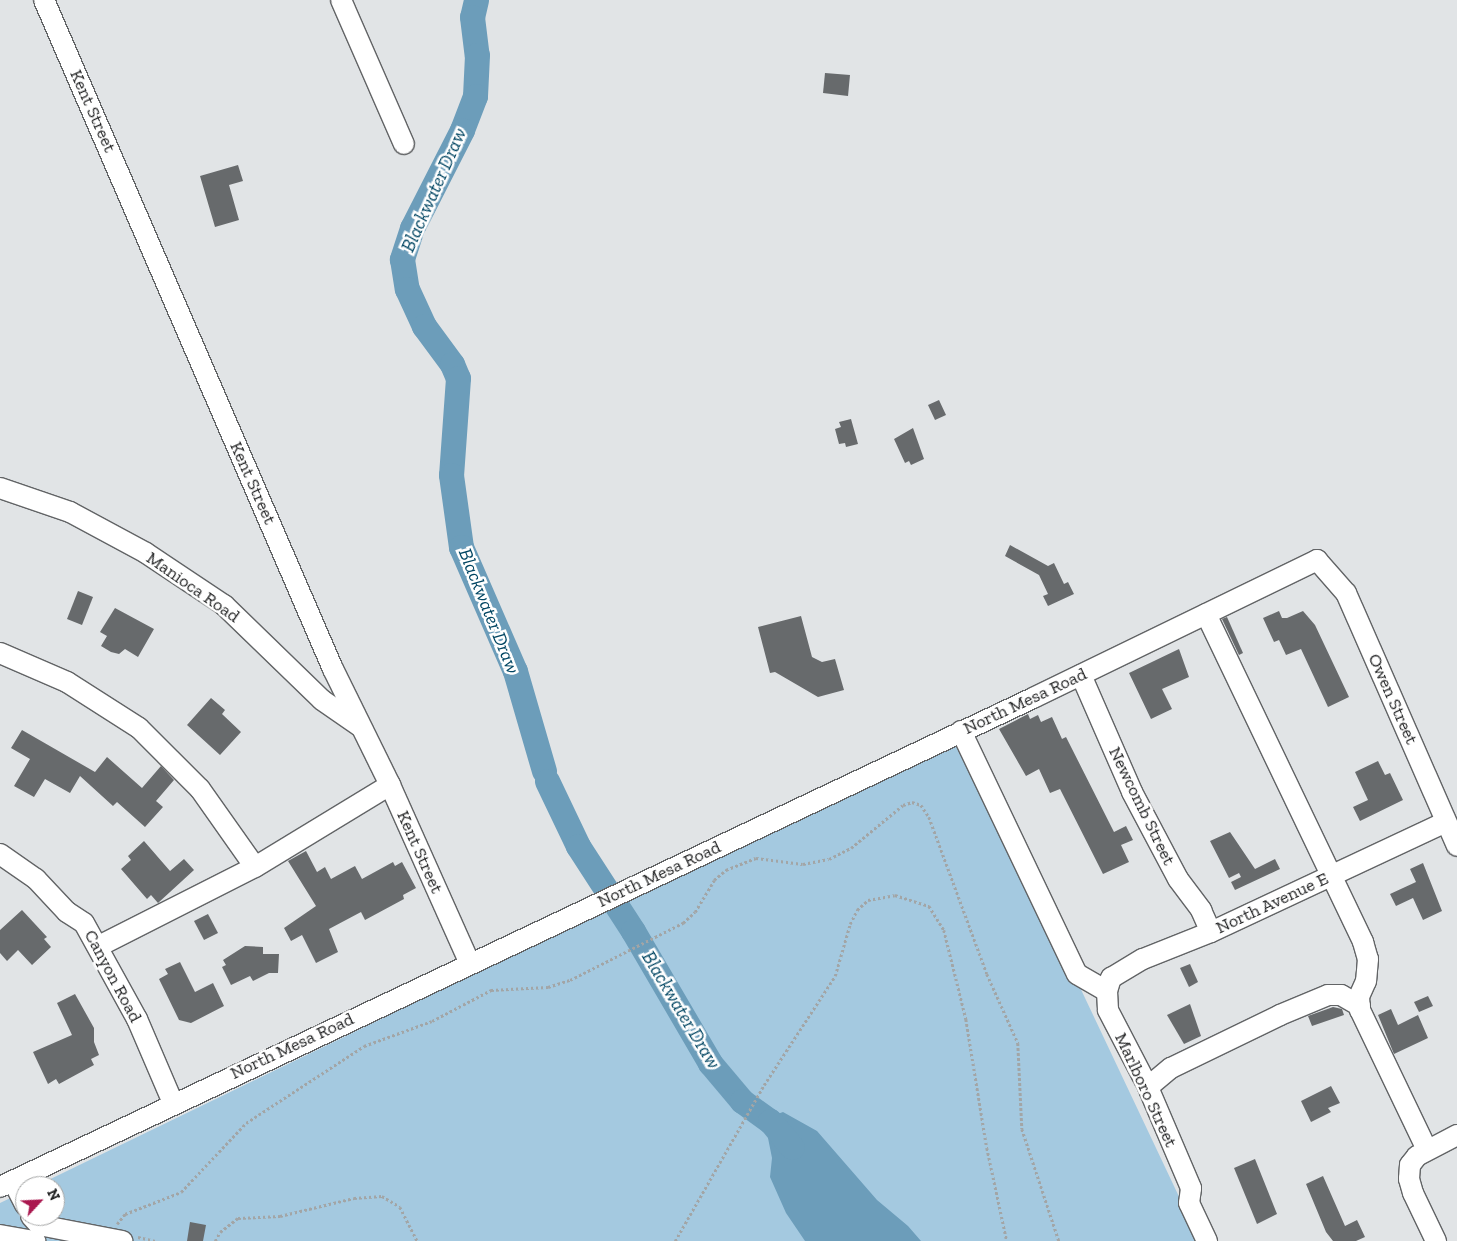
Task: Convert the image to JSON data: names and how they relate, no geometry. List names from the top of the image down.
{
  "streets": {
    "street": [
      "Kent Street",
      "Manioca Road",
      "Owen Street",
      "North Mesa Road",
      "Newcomb Street",
      "North Avenue E",
      "Canyon Road",
      "Marlboro Street"
    ]
  },
  "crossings": [
    ["Kent Street", "Manioca Road"],
    ["Kent Street", "North Mesa Road"],
    ["Owen Street", "North Mesa Road"],
    ["Owen Street", "North Avenue E"],
    ["North Mesa Road", "Newcomb Street"],
    ["North Mesa Road", "Canyon Road"],
    ["Newcomb Street", "North Avenue E"],
    ["North Avenue E", "Marlboro Street"]
  ],
  "water": ["Blackwater Draw"],
  "north": "top right"
}
